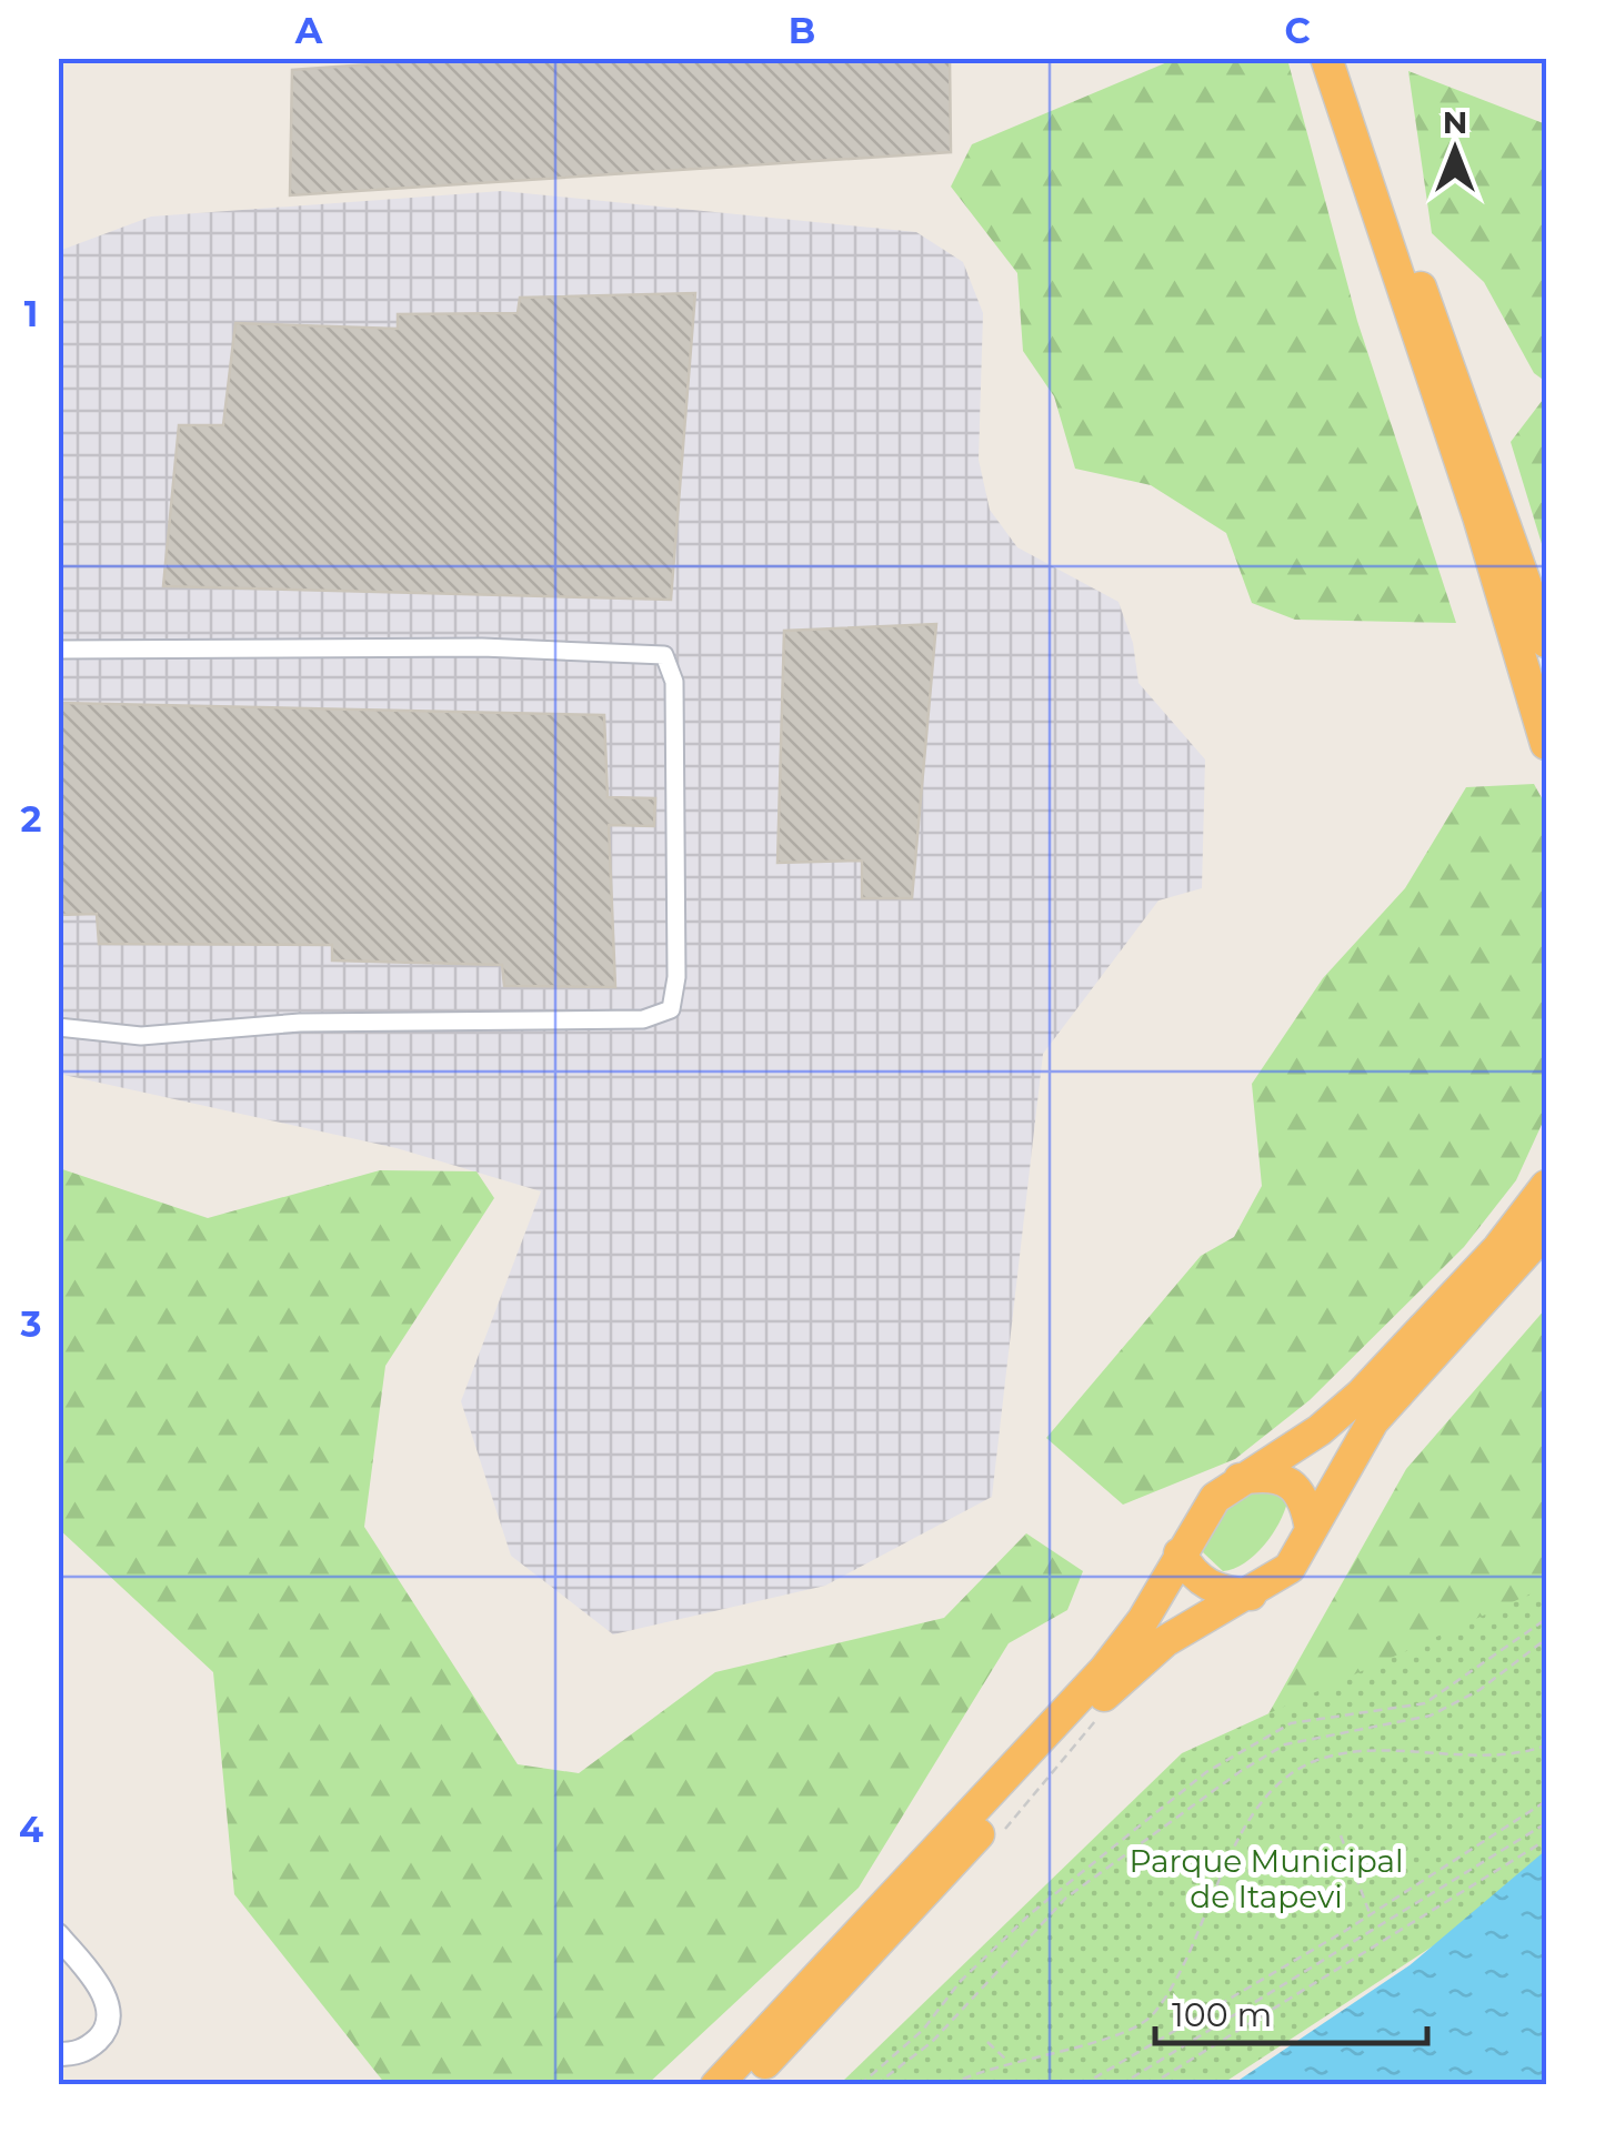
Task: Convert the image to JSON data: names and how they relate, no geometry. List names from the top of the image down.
{
  "parks": ["Parque Municipal de Itapevi"],
  "scale_bar": "100 m",
  "north": "top",
  "grid": {
    "columns": ["A", "B", "C"],
    "rows": [
      "1",
      "2",
      "3",
      "4"
    ]
  }
}
